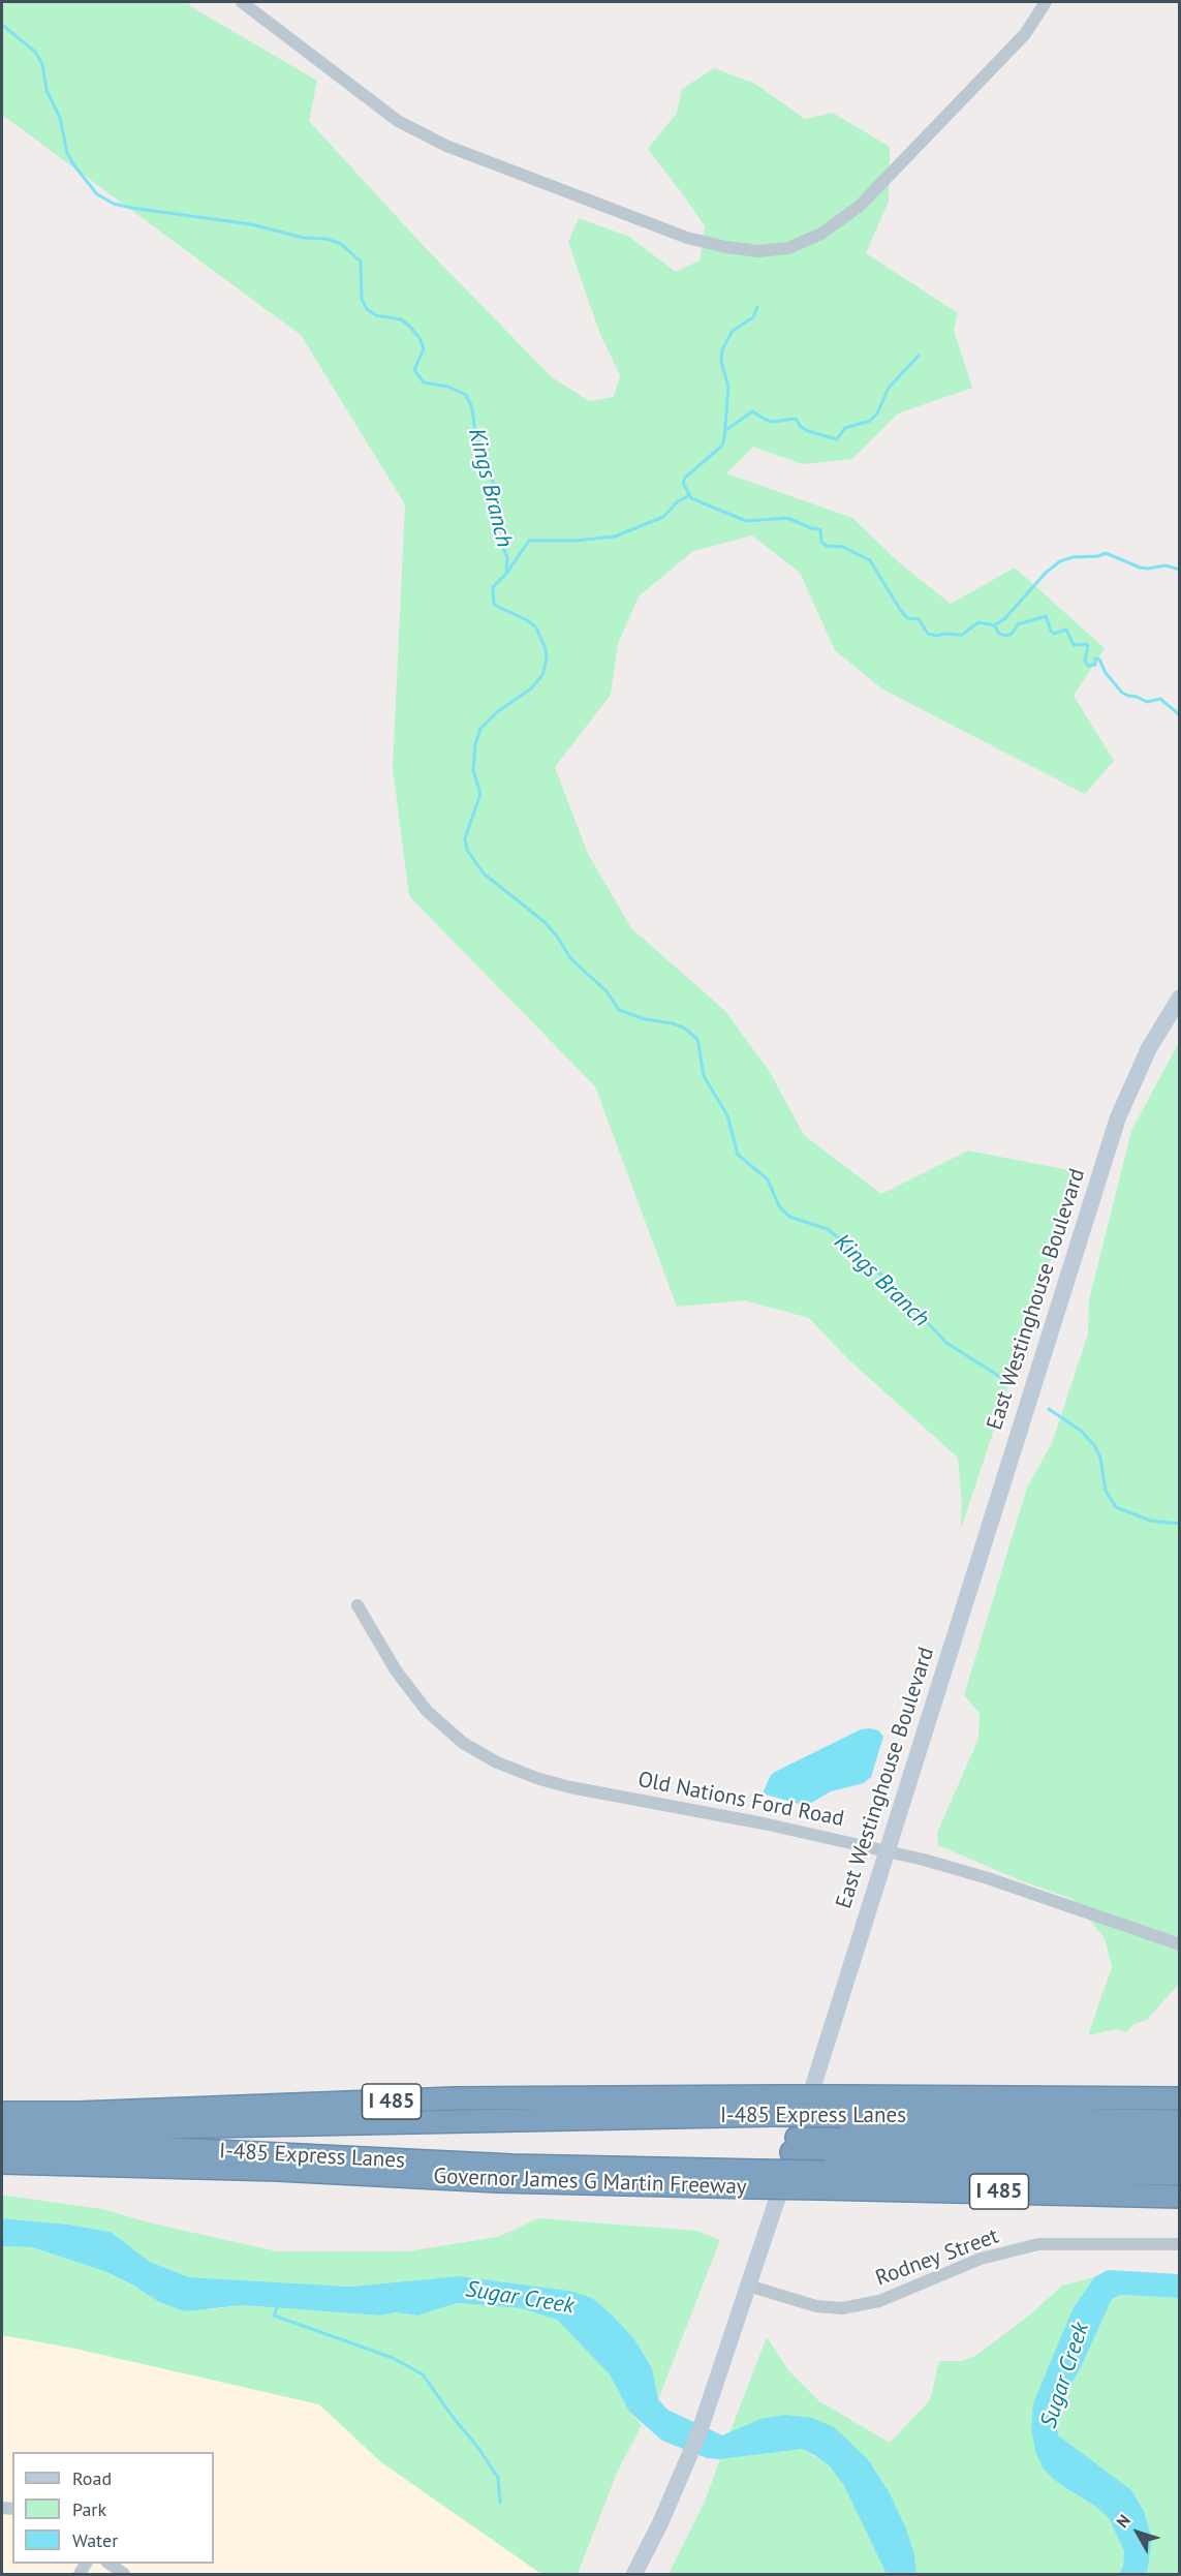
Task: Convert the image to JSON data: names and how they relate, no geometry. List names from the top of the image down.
{
  "streets": {
    "highway": ["I 485", "I-485 Express Lanes", "Governor James G Martin Freeway"],
    "main road": ["East Westinghouse Boulevard"],
    "street": ["Old Nations Ford Road", "Rodney Street"]
  },
  "crossings": [
    ["East Westinghouse Boulevard", "Old Nations Ford Road"],
    ["East Westinghouse Boulevard", "Rodney Street"],
    ["I 485", "I-485 Express Lanes"],
    ["I 485", "Governor James G Martin Freeway"],
    ["I-485 Express Lanes", "Governor James G Martin Freeway"]
  ],
  "water": ["Kings Branch", "Sugar Creek"],
  "legend": ["Road", "Park", "Water"],
  "north": "top left"
}
